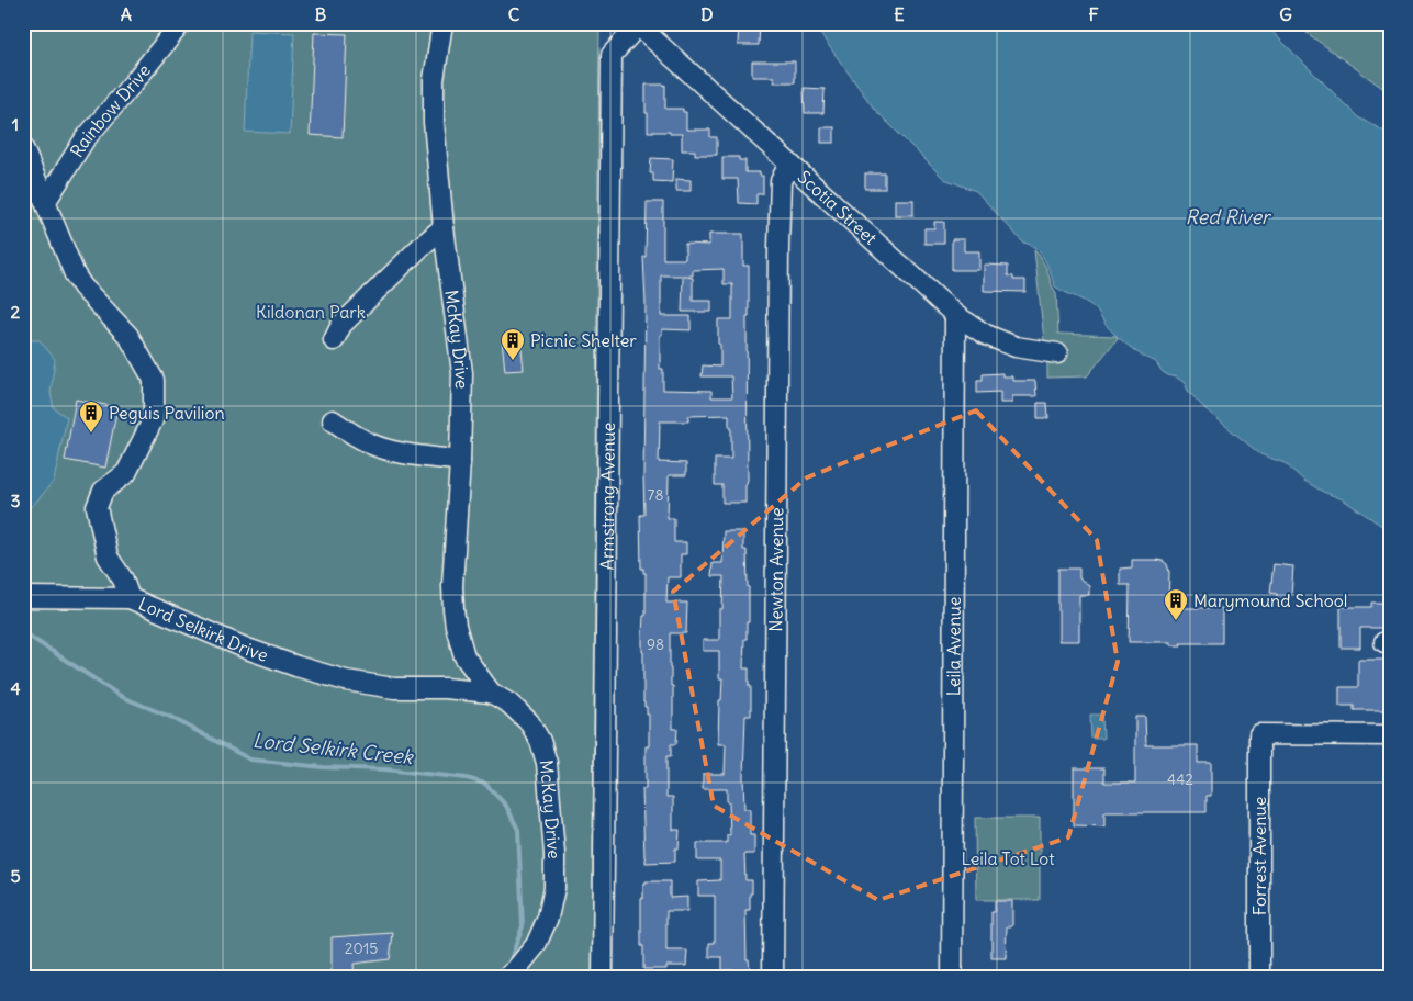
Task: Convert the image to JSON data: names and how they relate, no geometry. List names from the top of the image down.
{
  "streets": {
    "street": [
      "Rainbow Drive",
      "Scotia Street",
      "McKay Drive",
      "Armstrong Avenue",
      "Newton Avenue",
      "Lord Selkirk Drive",
      "Leila Avenue",
      "Forrest Avenue"
    ]
  },
  "crossings": [
    ["Rainbow Drive", "Lord Selkirk Drive"],
    ["Scotia Street", "Armstrong Avenue"],
    ["Scotia Street", "Newton Avenue"],
    ["Scotia Street", "Leila Avenue"],
    ["McKay Drive", "Lord Selkirk Drive"]
  ],
  "water": ["Red River", "Lord Selkirk Creek"],
  "parks": ["Kildonan Park", "Leila Tot Lot"],
  "places": {
    "building": ["Picnic Shelter", "Peguis Pavilion", "Marymound School"]
  },
  "house_numbers": [
    "78",
    "98",
    "442",
    "2015"
  ],
  "grid": {
    "columns": [
      "A",
      "B",
      "C",
      "D",
      "E",
      "F",
      "G"
    ],
    "rows": [
      "1",
      "2",
      "3",
      "4",
      "5"
    ]
  }
}
